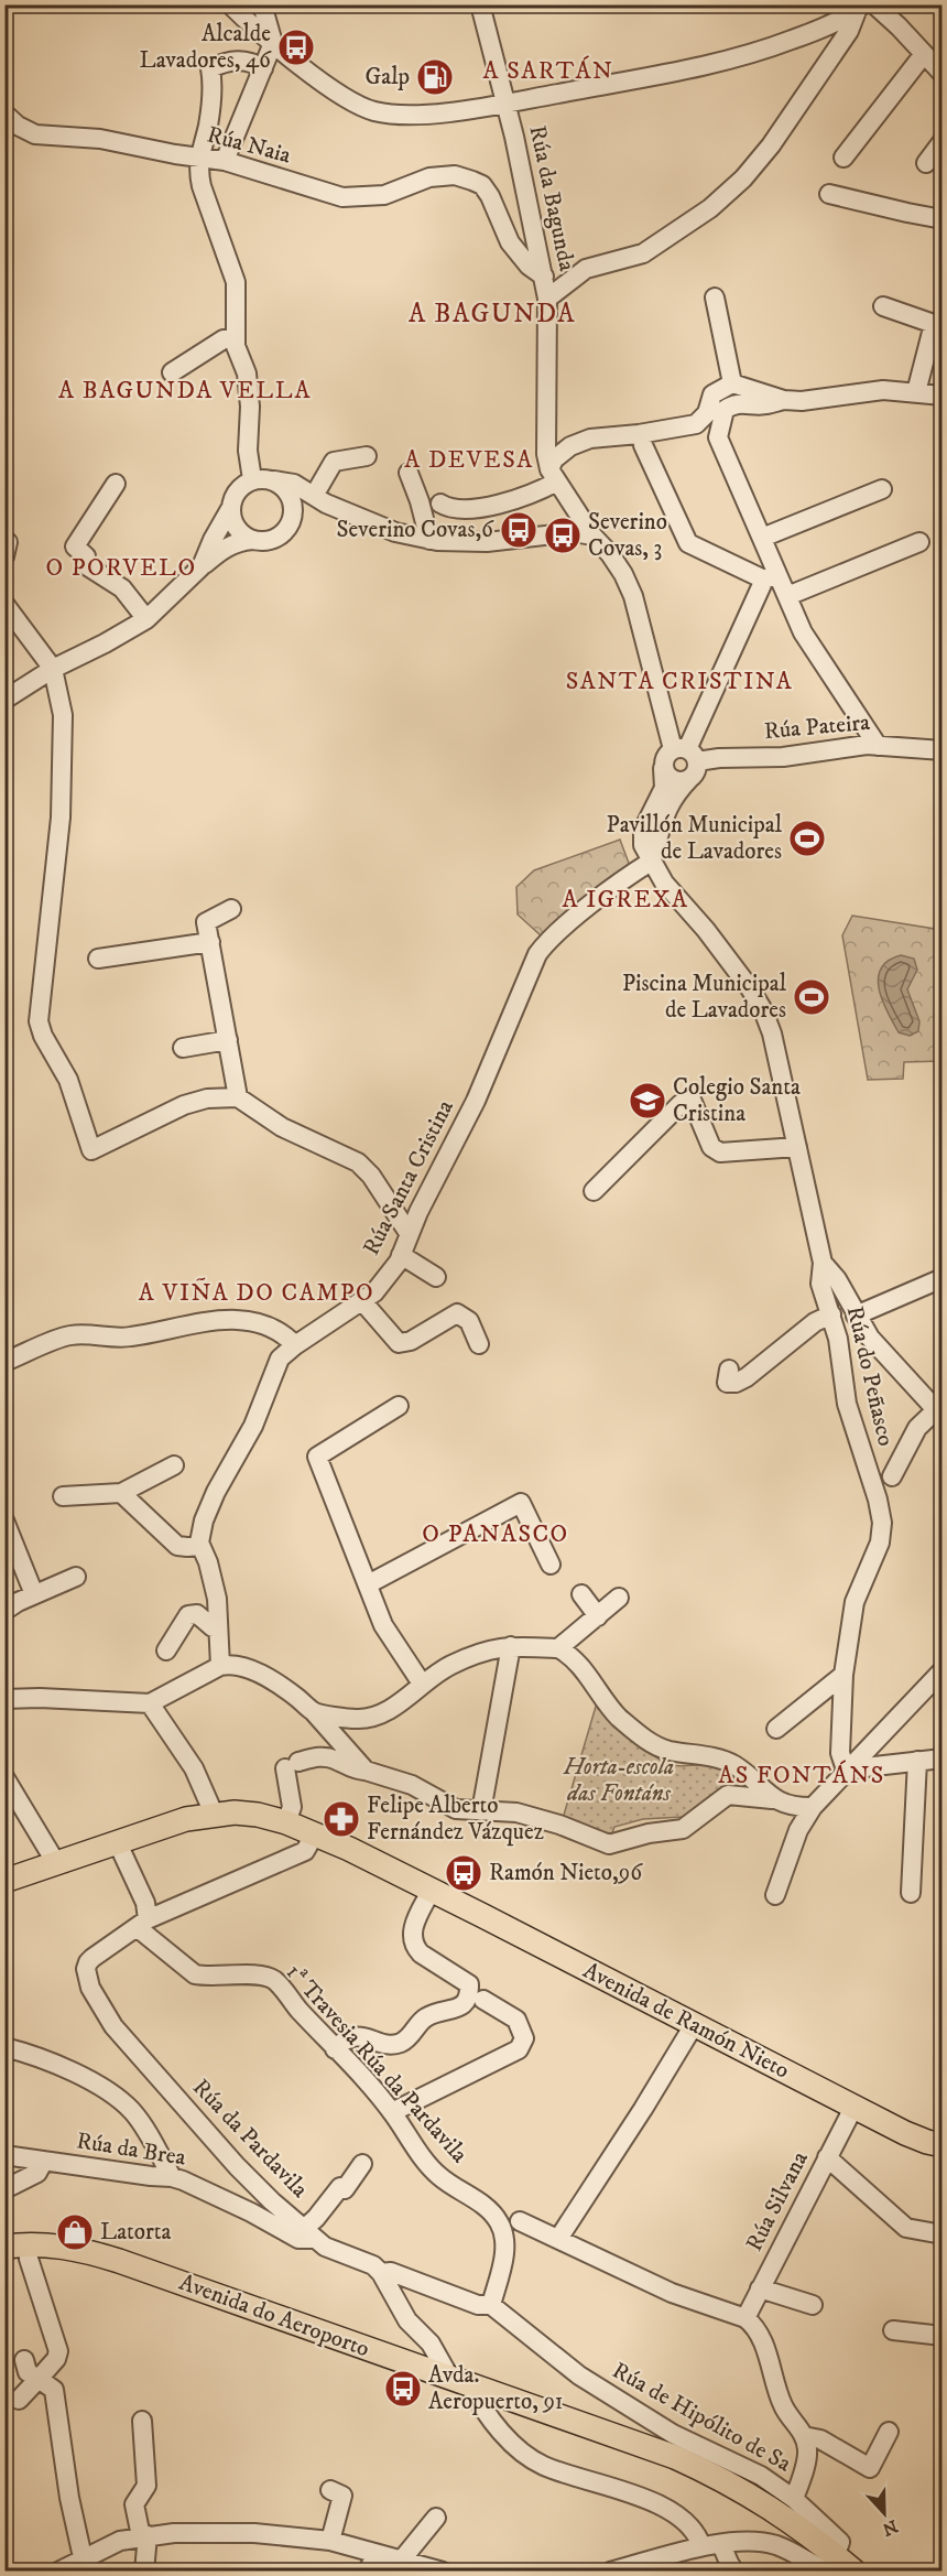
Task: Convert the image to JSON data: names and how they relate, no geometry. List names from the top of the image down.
{
  "streets": {
    "main road": ["Avenida de Ramón Nieto", "Avenida do Aeroporto"],
    "street": [
      "Rúa Naia",
      "Rúa da Bagunda",
      "Rúa Pateira",
      "Rúa Santa Cristina",
      "Rúa do Peñasco",
      "1ª Travesia Rúa da Pardavila",
      "Rúa da Pardavila",
      "Rúa da Brea",
      "Rúa Silvana",
      "Rúa de Hipólito de Sa"
    ]
  },
  "crossings": [
    ["Rúa Naia", "Rúa da Bagunda"],
    ["Rúa da Bagunda", "Rúa Pateira"],
    ["Avenida de Ramón Nieto", "Rúa da Pardavila"],
    ["Avenida de Ramón Nieto", "Rúa Silvana"],
    ["1ª Travesia Rúa da Pardavila", "Rúa da Pardavila"],
    ["1ª Travesia Rúa da Pardavila", "Rúa de Hipólito de Sa"],
    ["Rúa da Pardavila", "Rúa da Brea"],
    ["Rúa da Pardavila", "Rúa de Hipólito de Sa"],
    ["Avenida do Aeroporto", "Rúa de Hipólito de Sa"]
  ],
  "districts": [
    "A SARTÁN",
    "A BAGUNDA",
    "A BAGUNDA VELLA",
    "A DEVESA",
    "O PORVELO",
    "SANTA CRISTINA",
    "A IGREXA",
    "A VIÑA DO CAMPO",
    "O PANASCO",
    "AS FONTÁNS"
  ],
  "parks": ["Horta-escola das Fontáns"],
  "places": {
    "bus stop": [
      "Alcalde Lavadores, 46",
      "Severino Covas,6",
      "Severino Covas, 3",
      "Ramón Nieto,96",
      "Avda. Aeropuerto, 91"
    ],
    "fuel station": ["Galp"],
    "sports": ["Pavillón Municipal de Lavadores", "Piscina Municipal de Lavadores"],
    "school or university": ["Colegio Santa Cristina"],
    "pharmacy": ["Felipe Alberto Fernández Vázquez"],
    "shop": ["Latorta"]
  },
  "north": "bottom"
}
